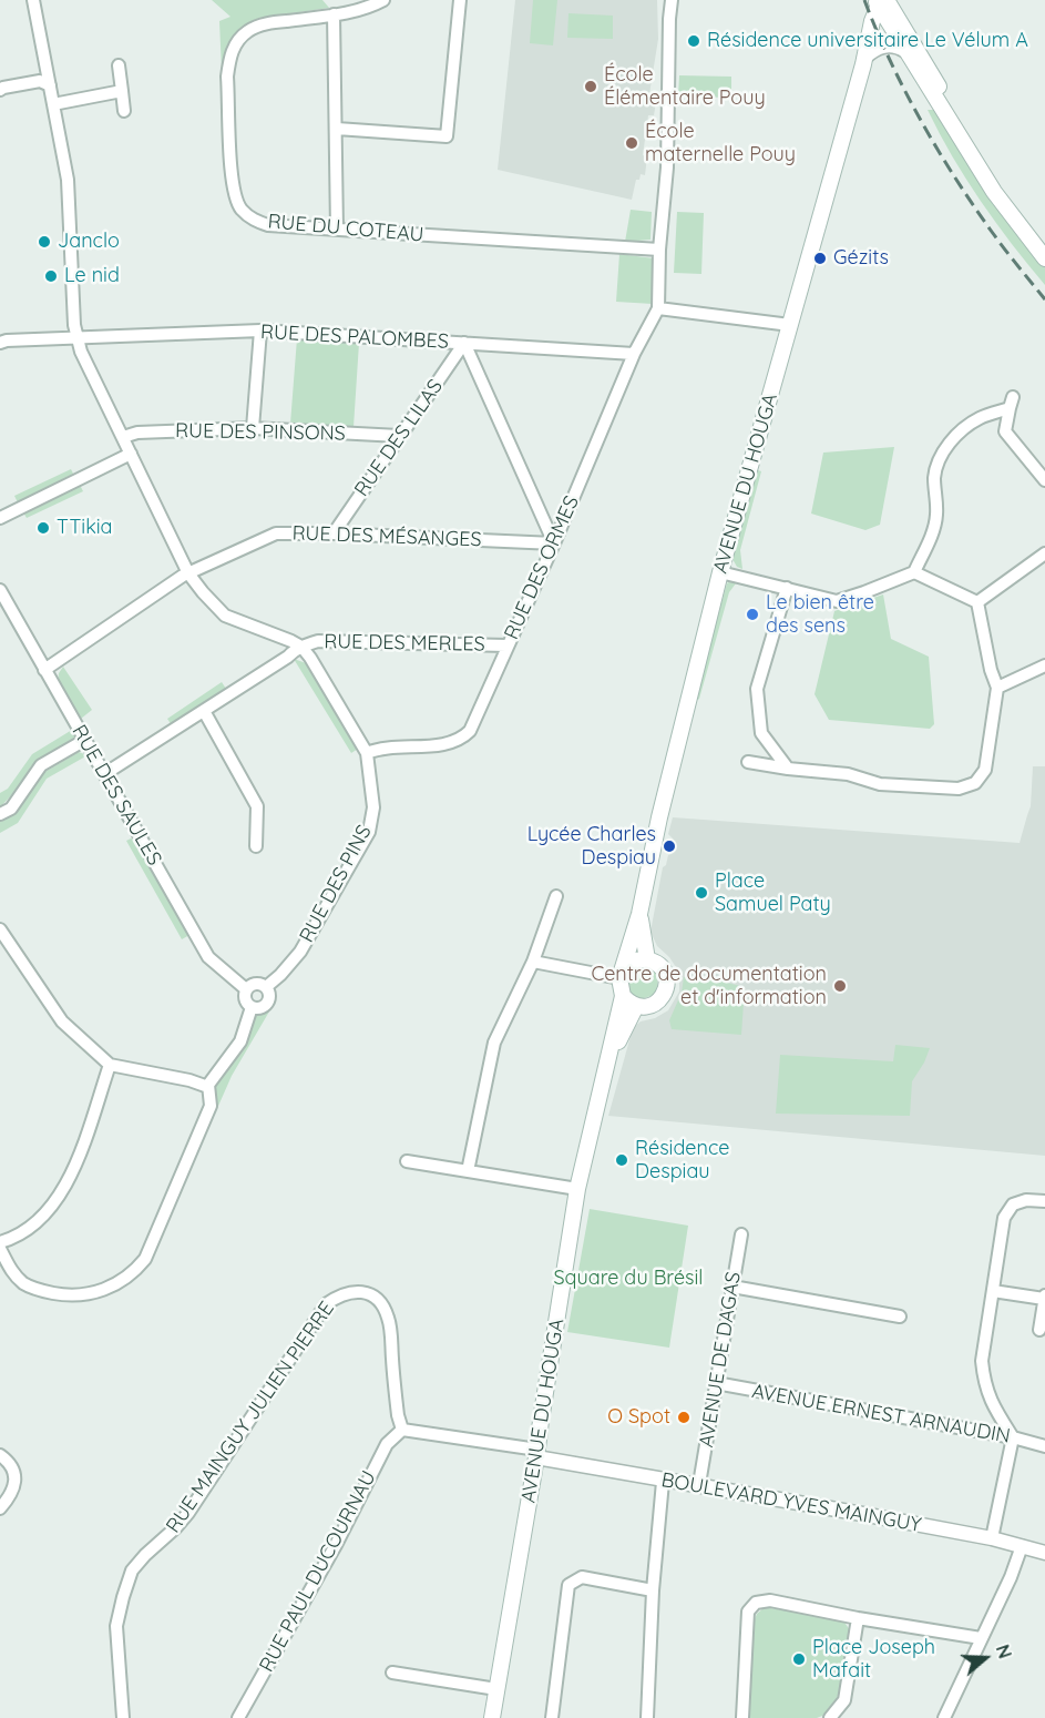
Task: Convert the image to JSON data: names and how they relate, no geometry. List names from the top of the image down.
{
  "streets": {
    "main road": ["AVENUE DU HOUGA"],
    "street": [
      "RUE DU COTEAU",
      "RUE DES PALOMBES",
      "RUE DES PINSONS",
      "RUE DES LILAS",
      "RUE DES MÉSANGES",
      "RUE DES ORMES",
      "RUE DES MERLES",
      "RUE DES SAULES",
      "RUE DES PINS",
      "AVENUE DE DAGAS",
      "AVENUE ERNEST ARNAUDIN",
      "RUE MAINGUY JULIEN PIERRE",
      "BOULEVARD YVES MAINGUY",
      "RUE PAUL DUCOURNAU"
    ]
  },
  "crossings": [
    ["RUE DES PALOMBES", "RUE DES LILAS"],
    ["RUE DES PALOMBES", "RUE DES ORMES"],
    ["RUE DES PALOMBES", "RUE DES PINS"],
    ["RUE DES PINSONS", "RUE DES LILAS"],
    ["RUE DES PINSONS", "RUE DES PINS"],
    ["RUE DES LILAS", "RUE DES MÉSANGES"],
    ["AVENUE DU HOUGA", "BOULEVARD YVES MAINGUY"],
    ["RUE DES MÉSANGES", "RUE DES ORMES"],
    ["RUE DES MÉSANGES", "RUE DES SAULES"],
    ["RUE DES MÉSANGES", "RUE DES PINS"],
    ["RUE DES ORMES", "RUE DES MERLES"],
    ["RUE DES ORMES", "RUE DES PINS"],
    ["RUE DES MERLES", "RUE DES SAULES"],
    ["RUE DES MERLES", "RUE DES PINS"],
    ["RUE DES SAULES", "RUE DES PINS"],
    ["AVENUE DE DAGAS", "AVENUE ERNEST ARNAUDIN"],
    ["AVENUE DE DAGAS", "BOULEVARD YVES MAINGUY"],
    ["RUE MAINGUY JULIEN PIERRE", "RUE PAUL DUCOURNAU"]
  ],
  "parks": ["Square du Brésil"],
  "places": [
    "Résidence universitaire Le Vélum A",
    "École Élémentaire Pouy",
    "École maternelle Pouy",
    "Janclo",
    "Gézits",
    "Le nid",
    "TTikia",
    "Le bien être des sens",
    "Lycée Charles Despiau",
    "Place Samuel Paty",
    "Centre de documentation et d'information",
    "Résidence Despiau",
    "O Spot",
    "Place Joseph Mafait"
  ],
  "north": "right"
}
